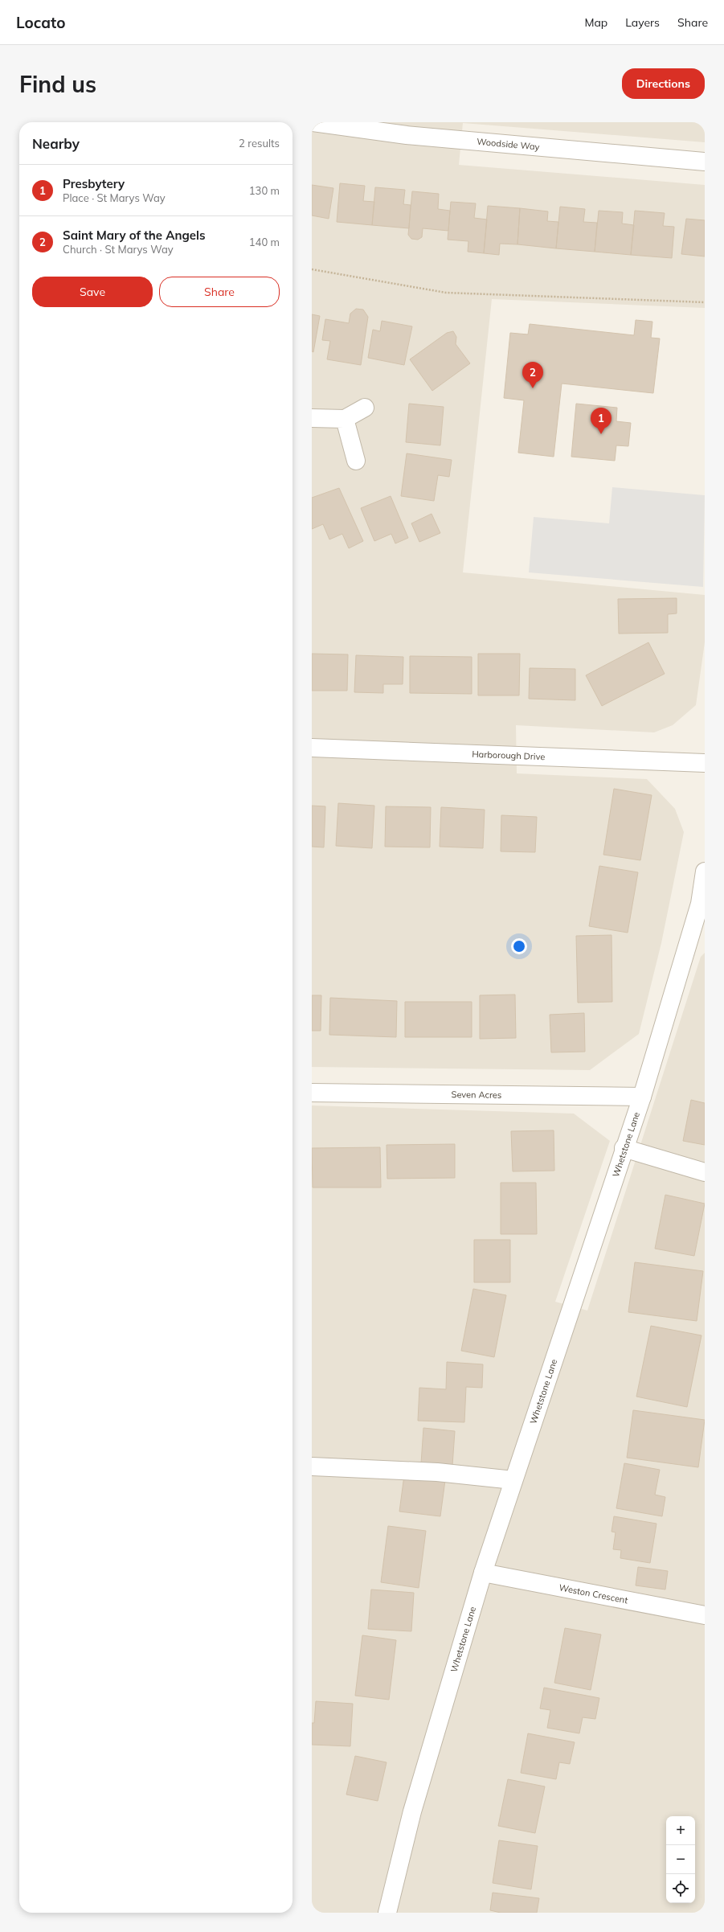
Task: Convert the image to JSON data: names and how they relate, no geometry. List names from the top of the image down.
{
  "streets": {
    "street": [
      "Woodside Way",
      "Harborough Drive",
      "Seven Acres",
      "Whetstone Lane",
      "Weston Crescent"
    ]
  },
  "crossings": [
    ["Seven Acres", "Whetstone Lane"],
    ["Whetstone Lane", "Weston Crescent"]
  ],
  "page": {
    "header": "Locato",
    "nav": ["Map", "Layers", "Share"],
    "buttons": [
      "Directions",
      ["Save", "Share"]
    ],
    "title": "Find us",
    "heading": ["Nearby", "2 results"],
    "list": [
      {
        "mark": "1",
        "name": "Presbytery",
        "note": "Place · St Marys Way",
        "value": "130 m"
      },
      {
        "mark": "2",
        "name": "Saint Mary of the Angels",
        "note": "Church · St Marys Way",
        "value": "140 m"
      }
    ],
    "pins": ["2", "1"],
    "map_buttons": ["+", "−"]
  }
}
